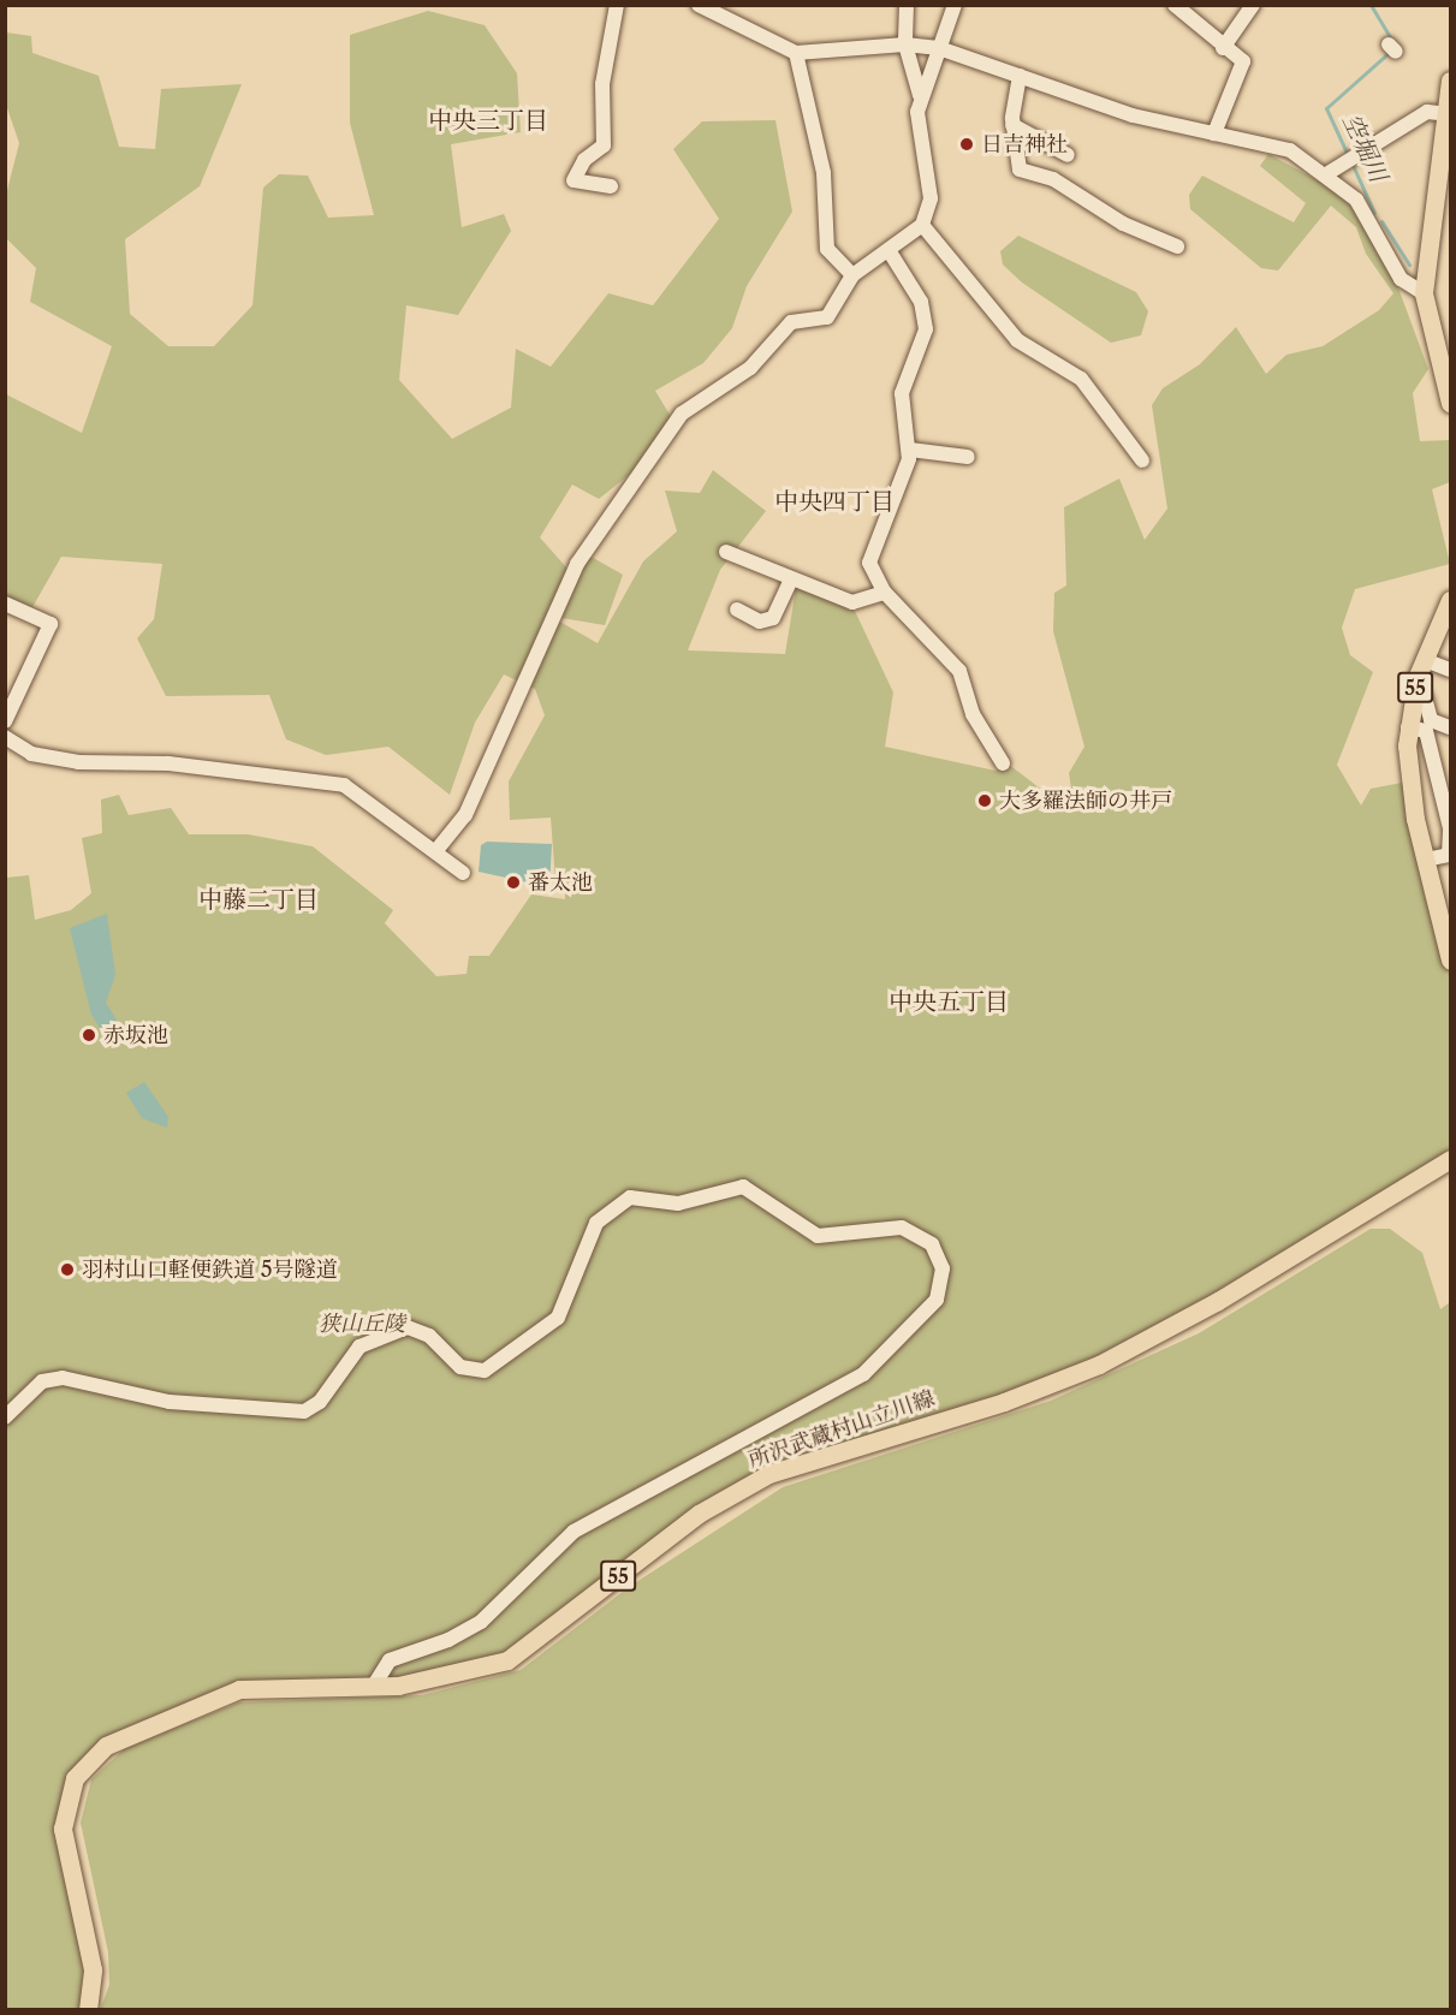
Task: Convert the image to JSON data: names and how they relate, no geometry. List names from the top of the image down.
{
  "streets": {
    "main road": ["55", "所沢武蔵村山立川線"]
  },
  "districts": [
    "中央三丁目",
    "中央四丁目",
    "中藤二丁目",
    "中央五丁目"
  ],
  "water": ["空堀川"],
  "parks": ["狭山丘陵"],
  "places": [
    "日吉神社",
    "大多羅法師の井戸",
    "番太池",
    "赤坂池",
    "羽村山口軽便鉄道 5号隧道"
  ]
}
